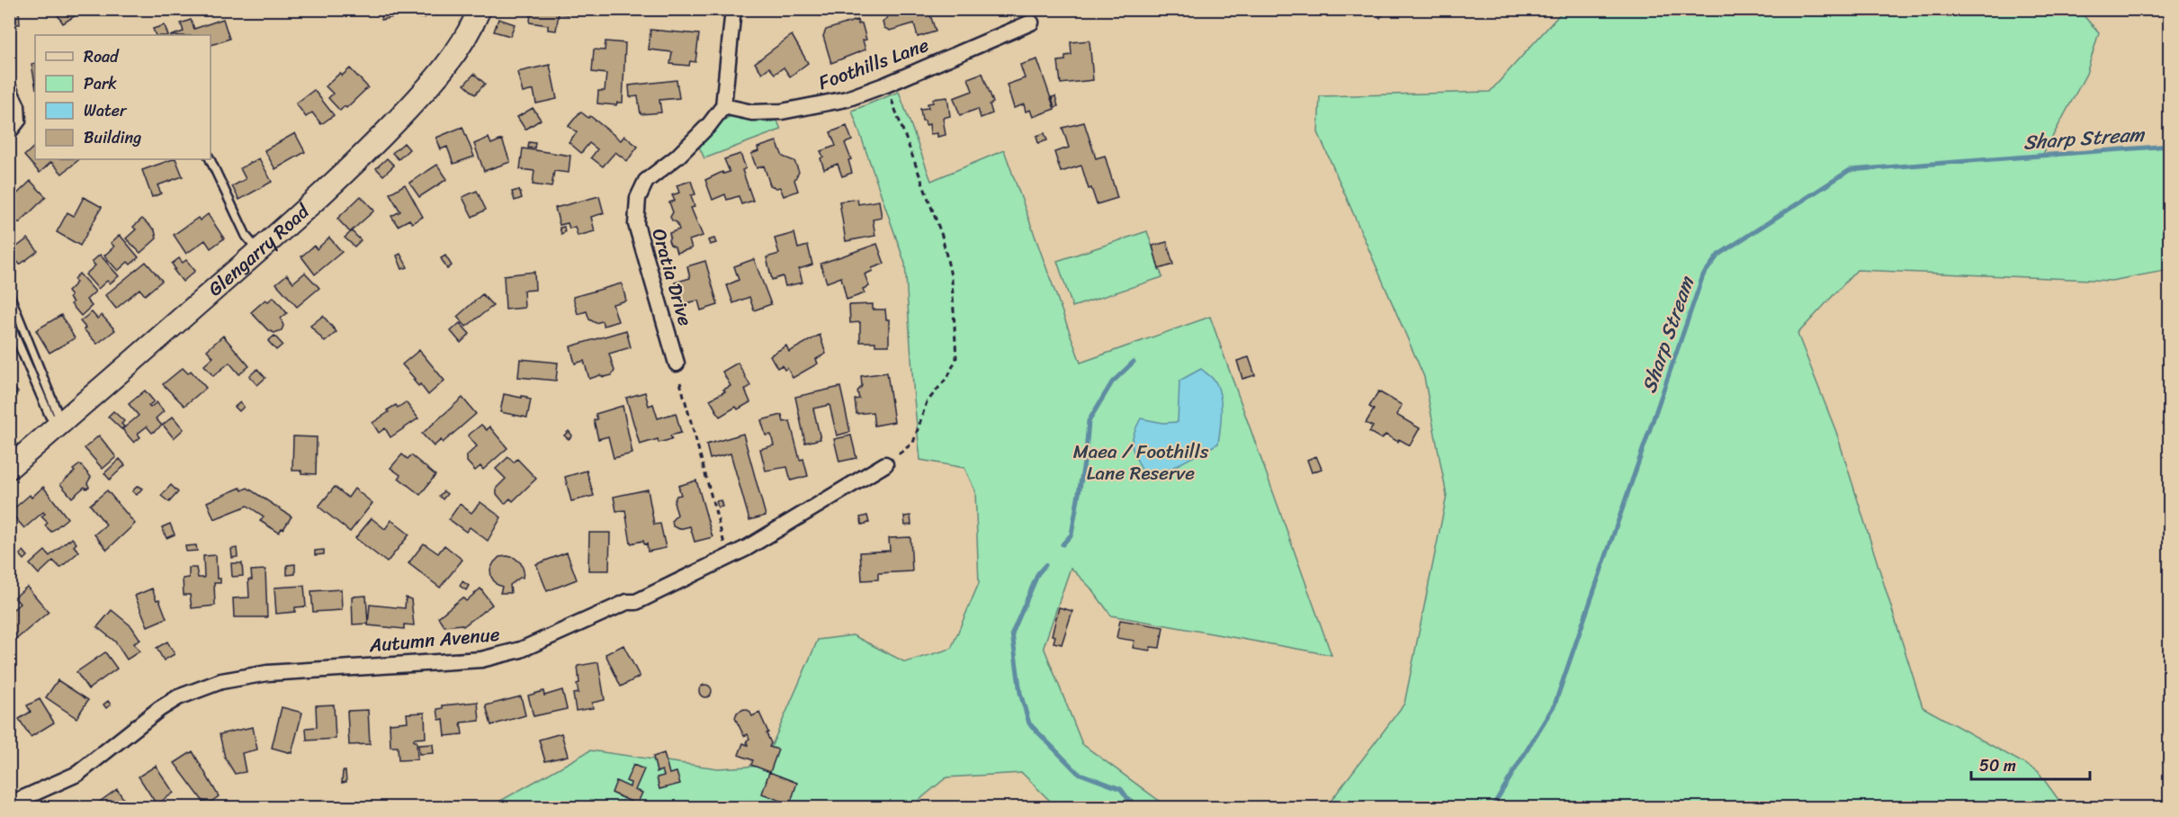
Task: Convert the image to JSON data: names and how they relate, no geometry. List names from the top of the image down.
{
  "streets": {
    "main road": ["Glengarry Road"],
    "street": ["Foothills Lane", "Oratia Drive", "Autumn Avenue"]
  },
  "crossings": [
    ["Foothills Lane", "Oratia Drive"]
  ],
  "water": ["Sharp Stream"],
  "parks": ["Maea / Foothills Lane Reserve"],
  "legend": [
    "Road",
    "Park",
    "Water",
    "Building"
  ],
  "scale_bar": "50 m"
}
